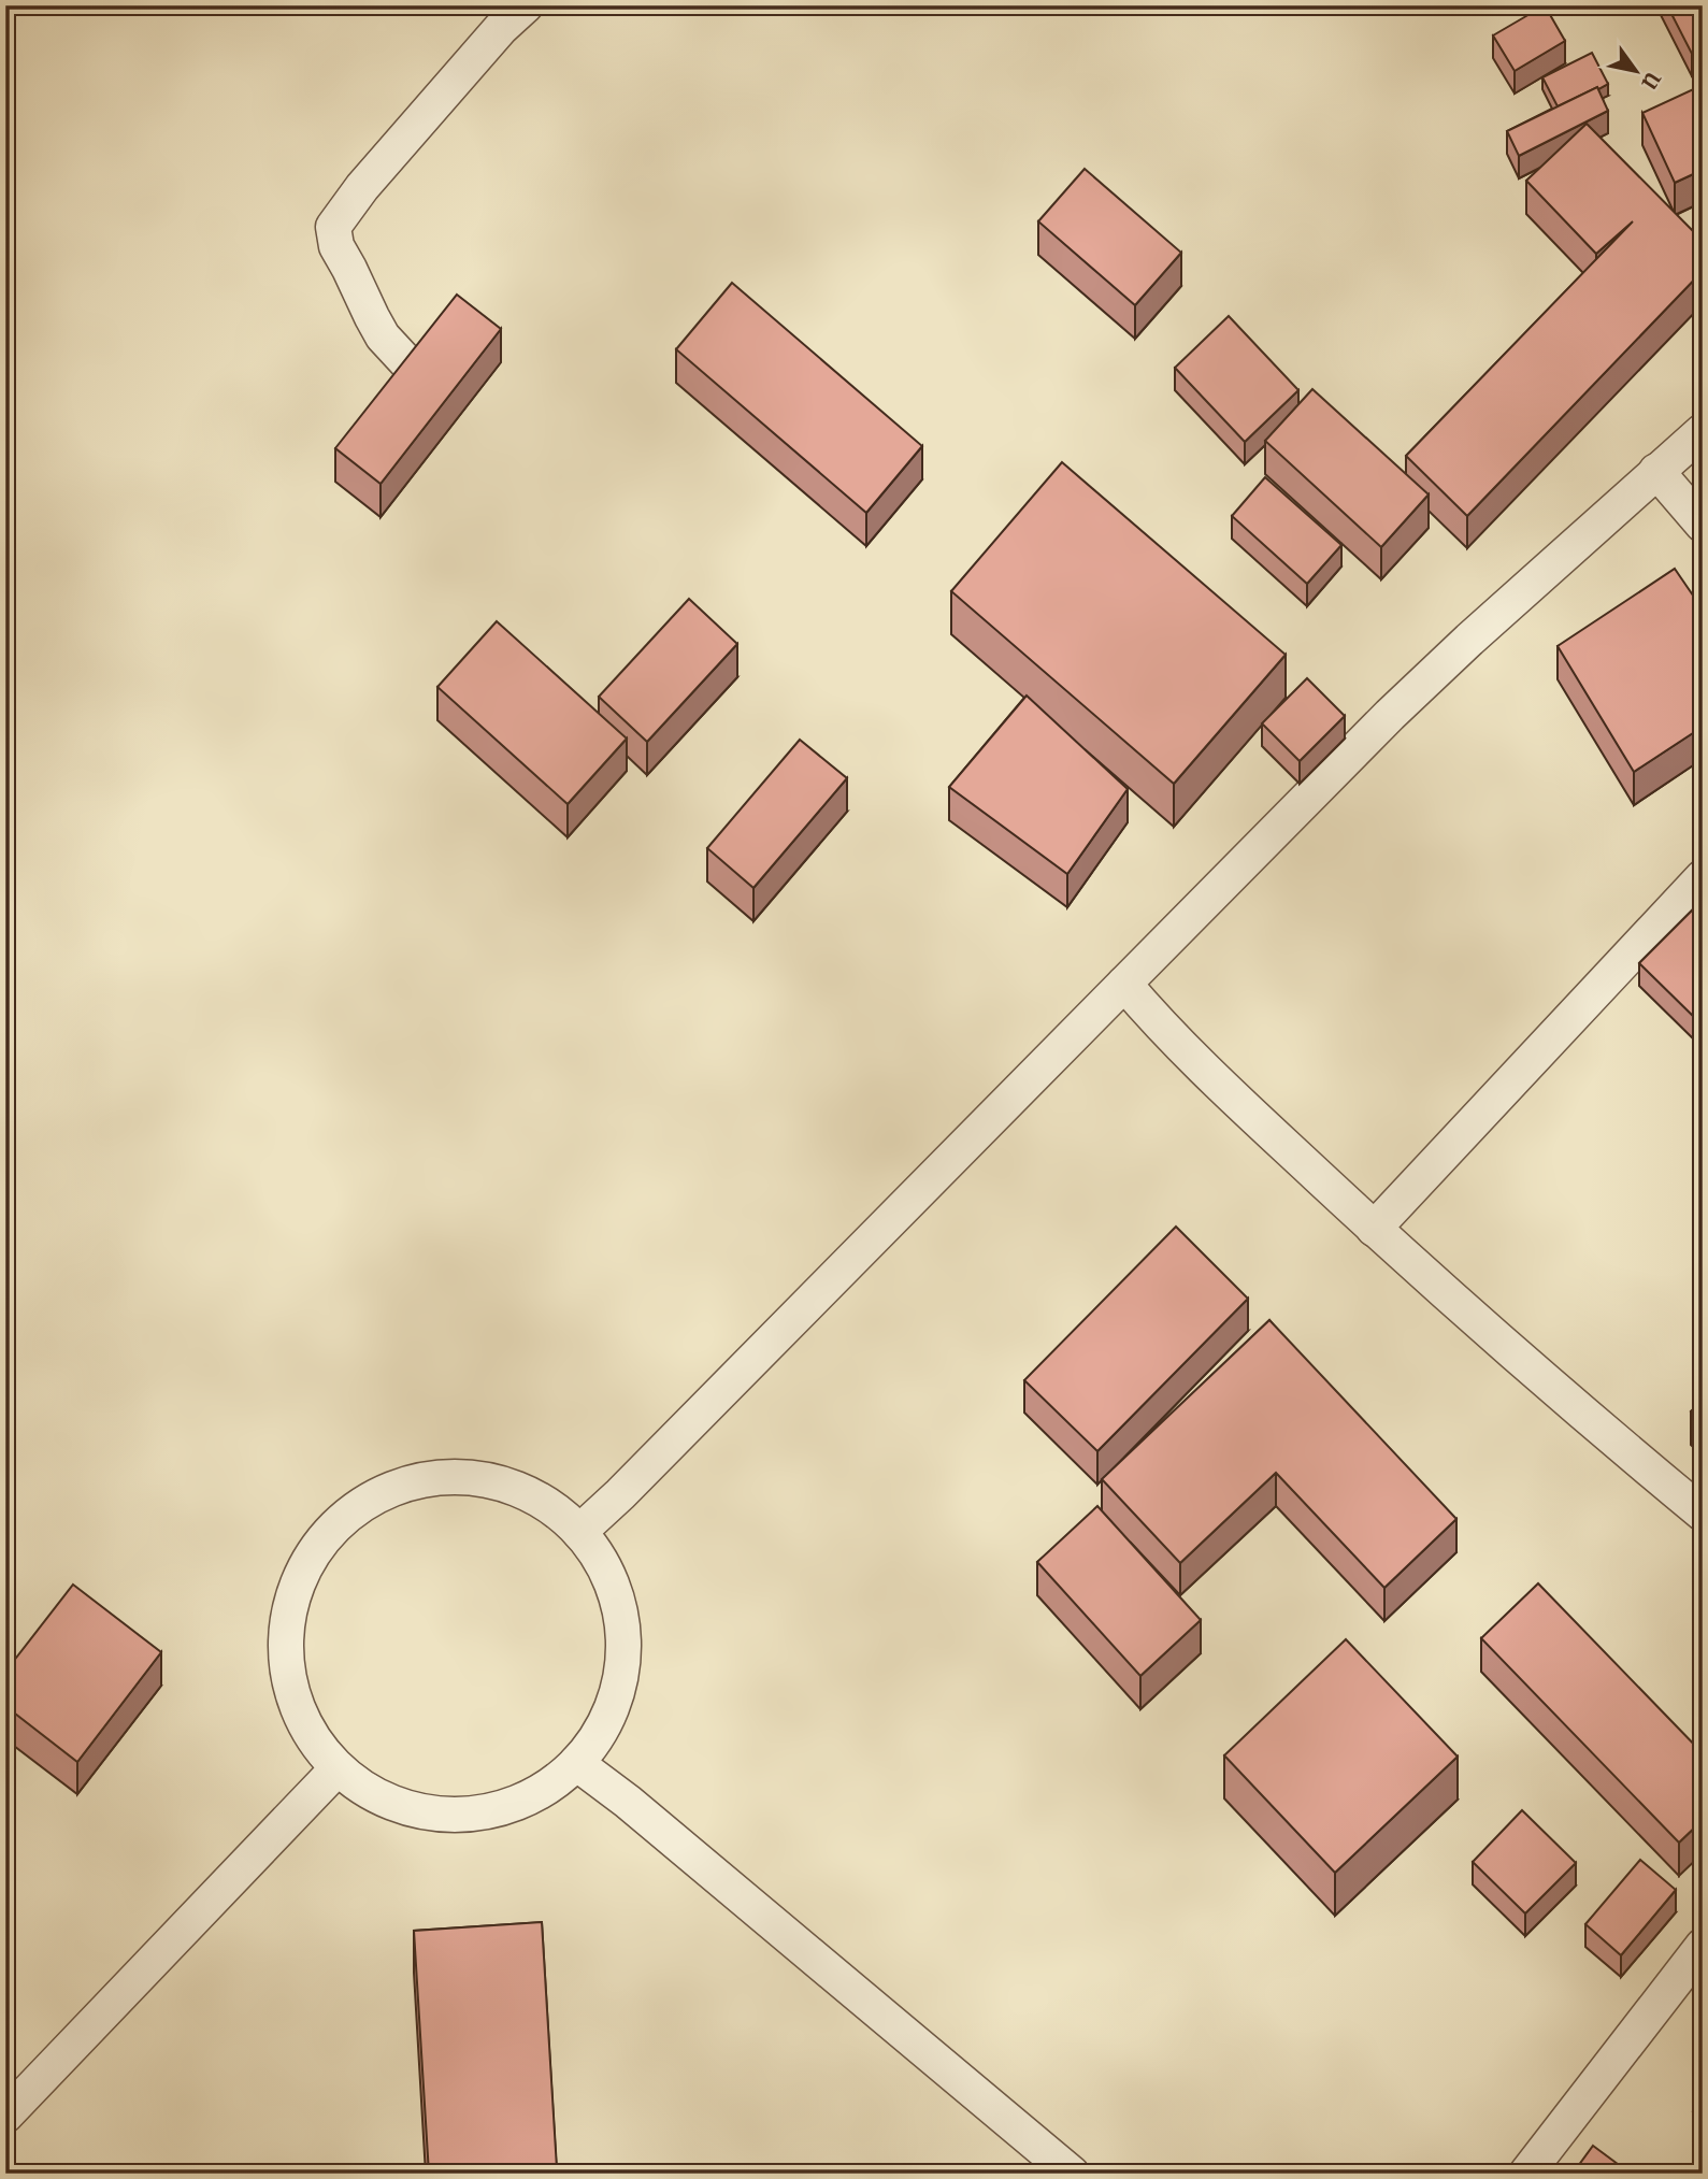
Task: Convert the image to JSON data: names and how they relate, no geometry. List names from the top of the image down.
{
  "north": "bottom right"
}
